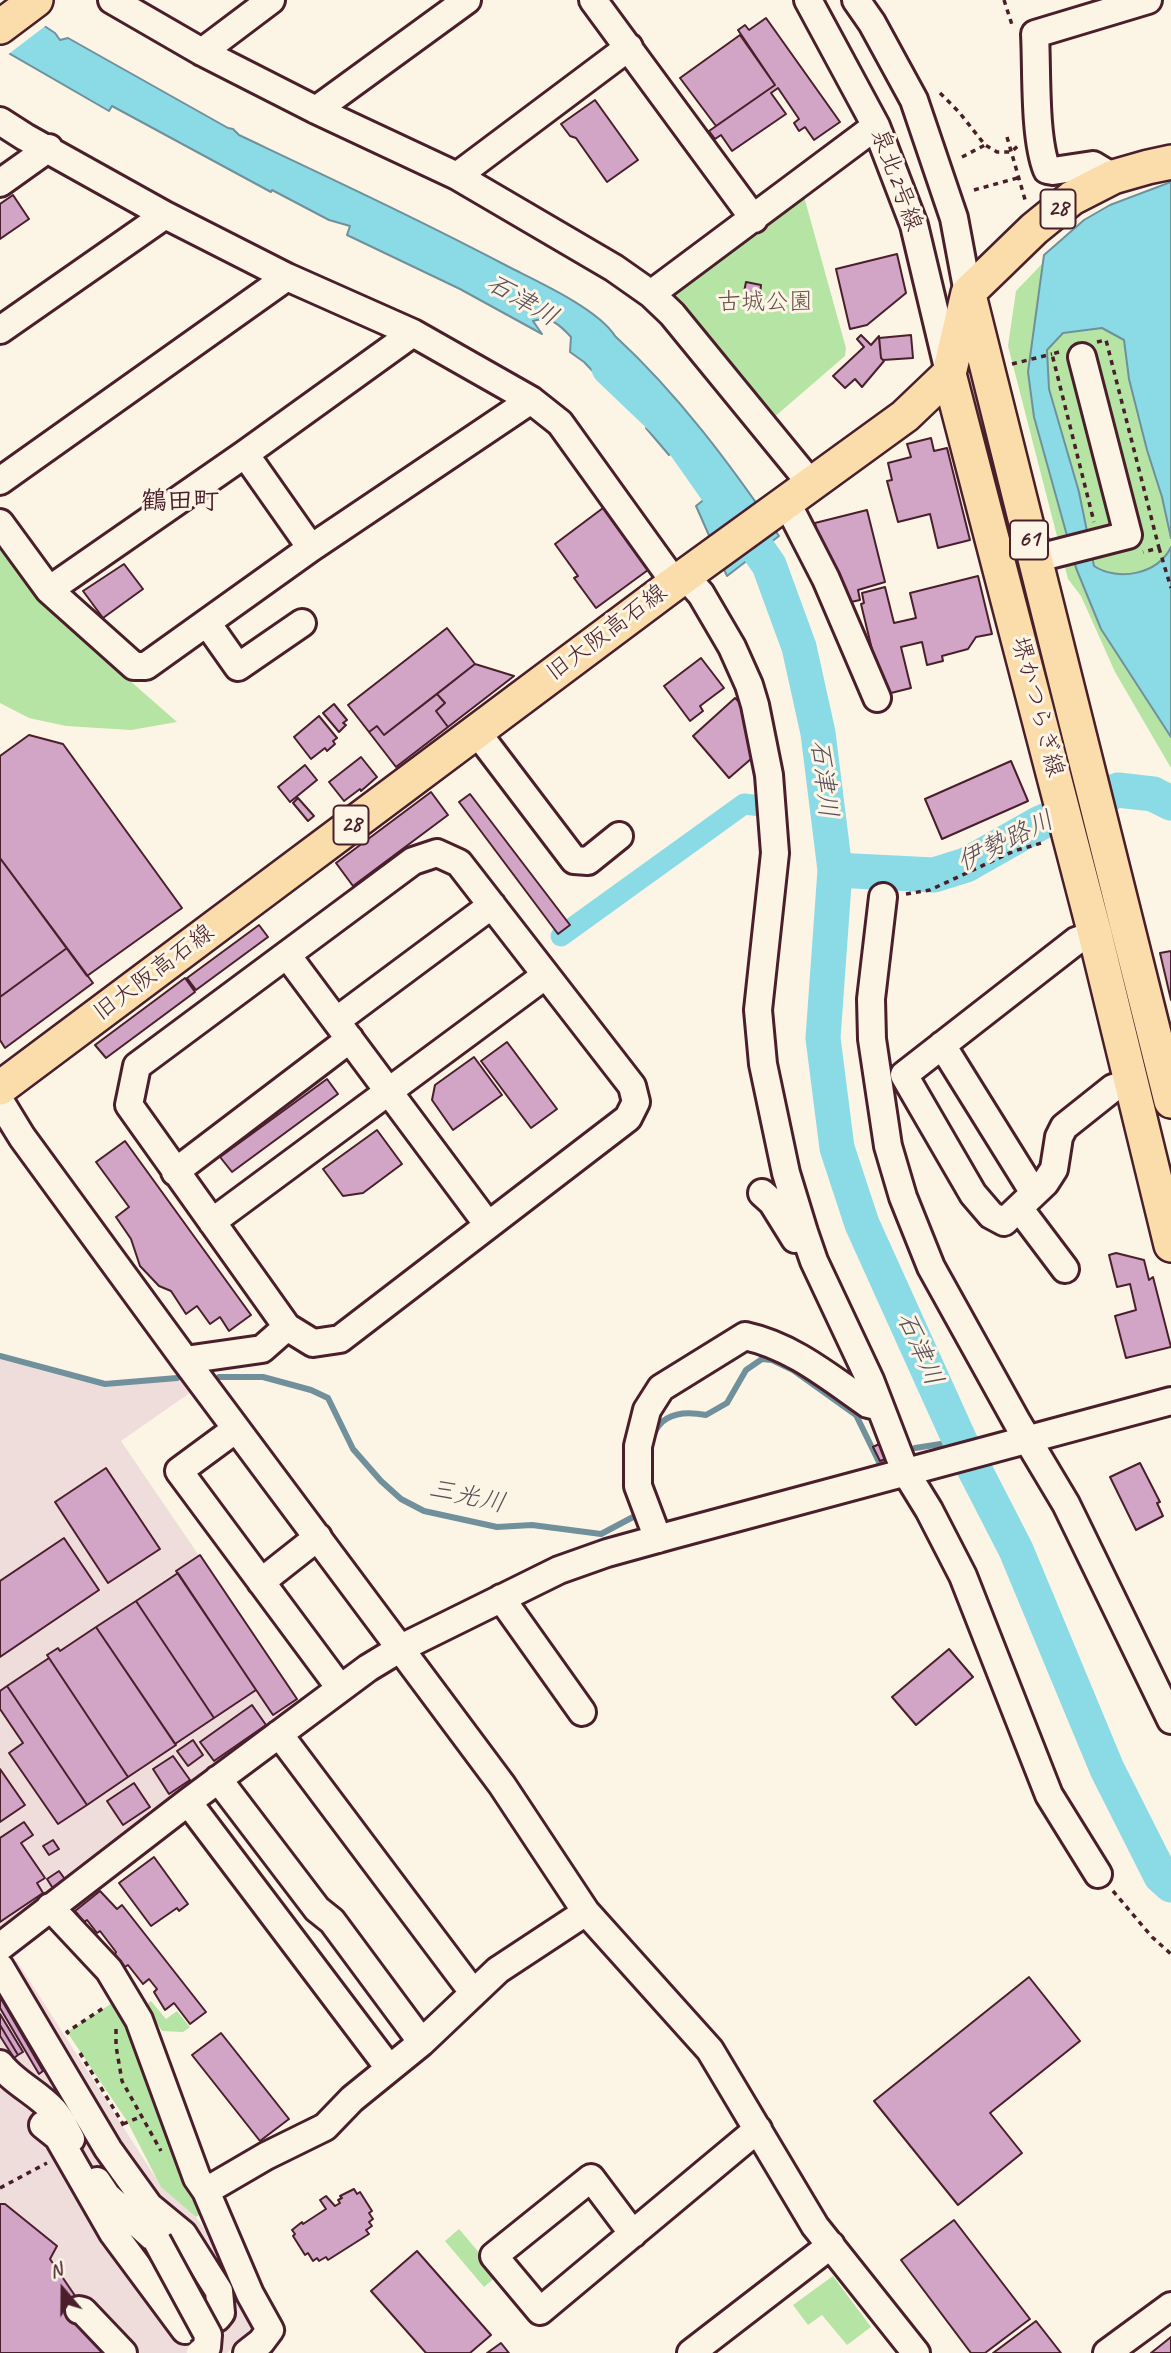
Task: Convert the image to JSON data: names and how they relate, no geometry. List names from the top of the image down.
{
  "streets": {
    "main road": [
      "28",
      "61",
      "旧大阪高石線",
      "堺かつらぎ線"
    ],
    "street": ["泉北2号線"]
  },
  "crossings": [
    ["泉北2号線", "28"],
    ["泉北2号線", "旧大阪高石線"],
    ["泉北2号線", "堺かつらぎ線"],
    ["28", "堺かつらぎ線"],
    ["旧大阪高石線", "堺かつらぎ線"]
  ],
  "districts": ["鶴田町"],
  "water": ["石津川", "伊勢路川", "三光川"],
  "parks": ["古城公園"],
  "north": "top"
}
